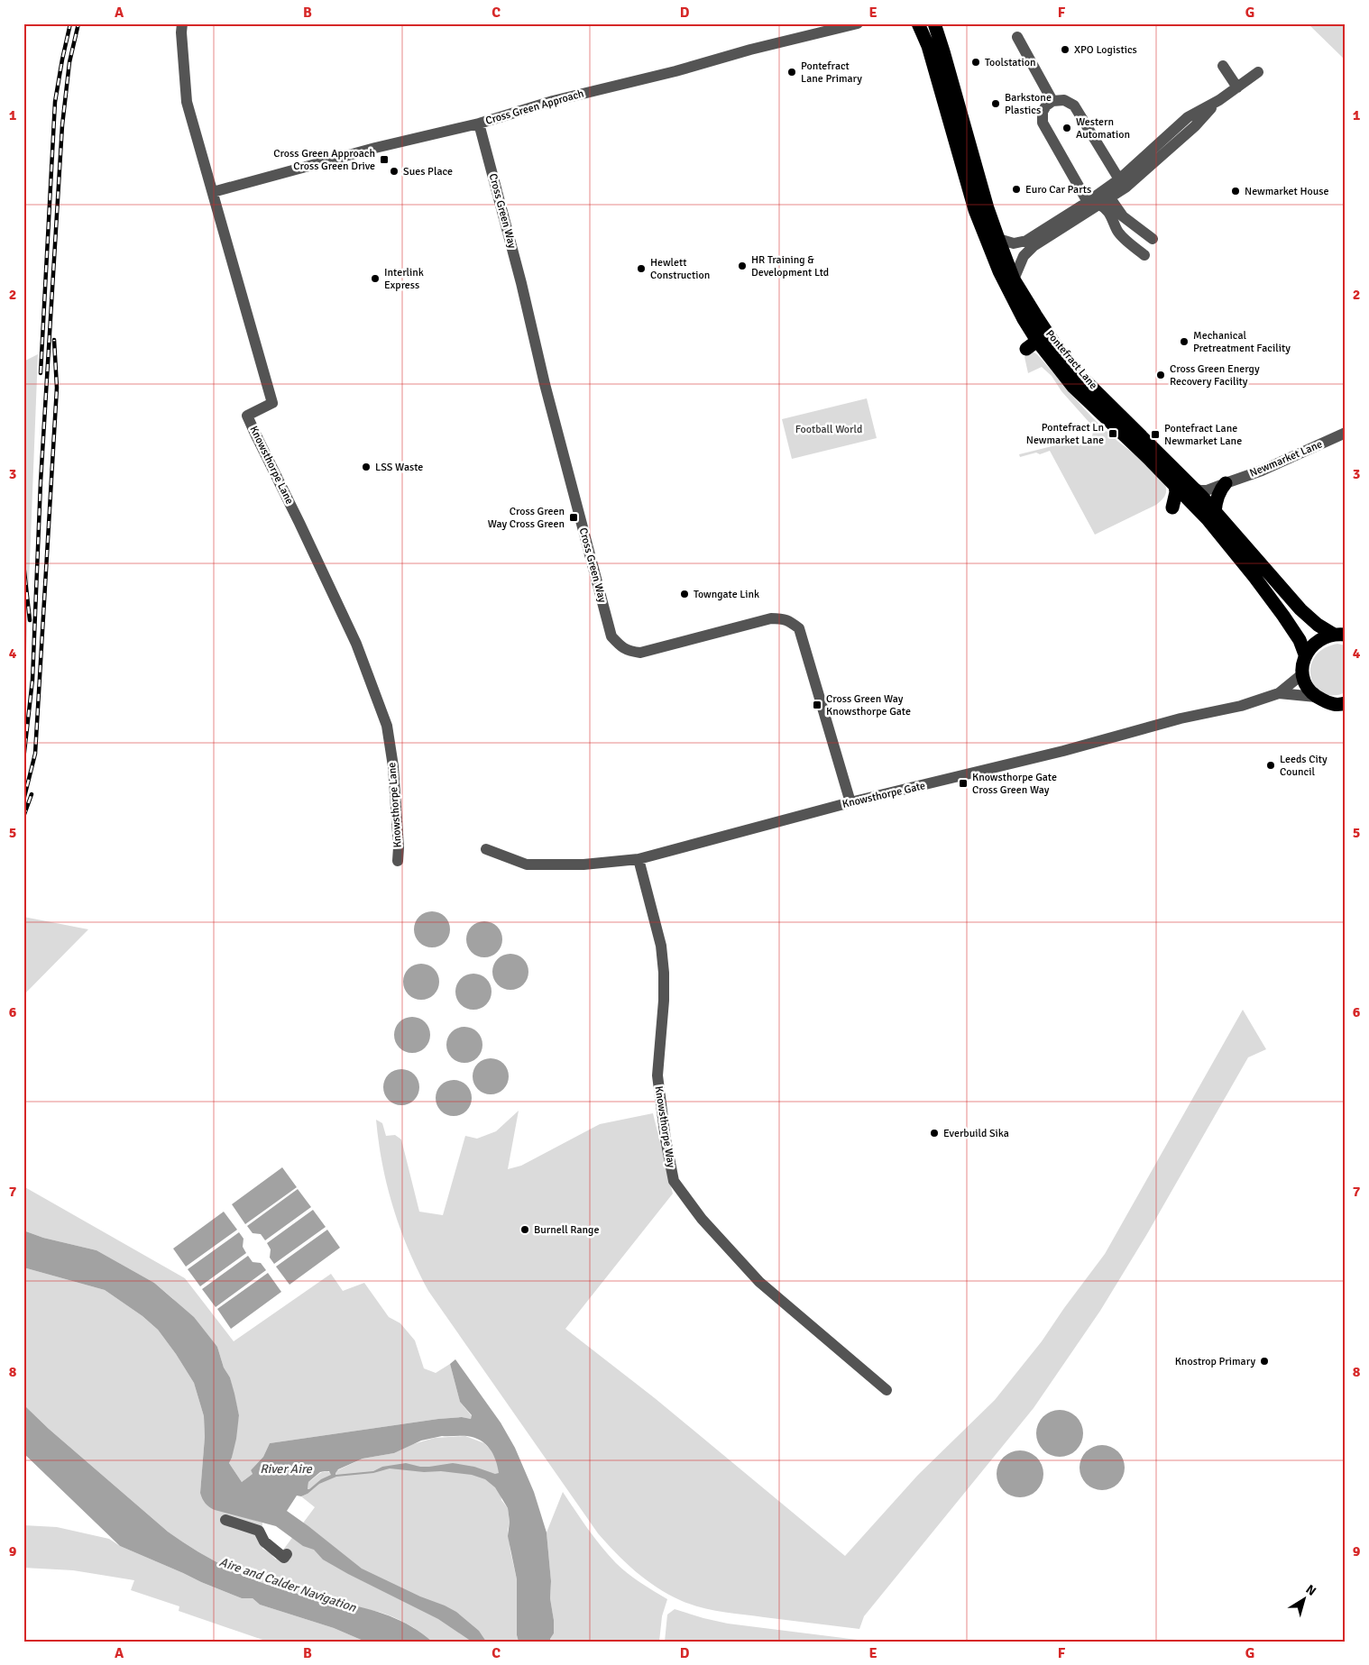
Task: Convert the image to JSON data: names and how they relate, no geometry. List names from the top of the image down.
{
  "streets": {
    "highway": ["Pontefract Lane"],
    "street": [
      "Cross Green Approach",
      "Cross Green Way",
      "Newmarket Lane",
      "Knowsthorpe Lane",
      "Knowsthorpe Gate",
      "Knowsthorpe Way"
    ]
  },
  "crossings": [
    ["Cross Green Approach", "Cross Green Way"],
    ["Cross Green Approach", "Knowsthorpe Lane"],
    ["Cross Green Way", "Knowsthorpe Gate"],
    ["Pontefract Lane", "Newmarket Lane"],
    ["Knowsthorpe Gate", "Knowsthorpe Way"]
  ],
  "water": ["River Aire", "Aire and Calder Navigation"],
  "parks": ["Football World"],
  "places": {
    "other": [
      "XPO Logistics",
      "Toolstation",
      "Pontefract Lane Primary",
      "Barkstone Plastics",
      "Western Automation",
      "Sues Place",
      "Euro Car Parts",
      "Newmarket House",
      "HR Training & Development Ltd",
      "Hewlett Construction",
      "Interlink Express",
      "Mechanical Pretreatment Facility",
      "Cross Green Energy Recovery Facility",
      "LSS Waste",
      "Towngate Link",
      "Leeds City Council",
      "Everbuild Sika",
      "Burnell Range",
      "Knostrop Primary"
    ],
    "transit": [
      "Cross Green Approach Cross Green Drive",
      "Pontefract Ln Newmarket Lane",
      "Pontefract Lane Newmarket Lane",
      "Cross Green Way Cross Green",
      "Cross Green Way Knowsthorpe Gate",
      "Knowsthorpe Gate Cross Green Way"
    ]
  },
  "north": "top right",
  "grid": {
    "columns": [
      "A",
      "B",
      "C",
      "D",
      "E",
      "F",
      "G"
    ],
    "rows": [
      "1",
      "2",
      "3",
      "4",
      "5",
      "6",
      "7",
      "8",
      "9"
    ]
  }
}
